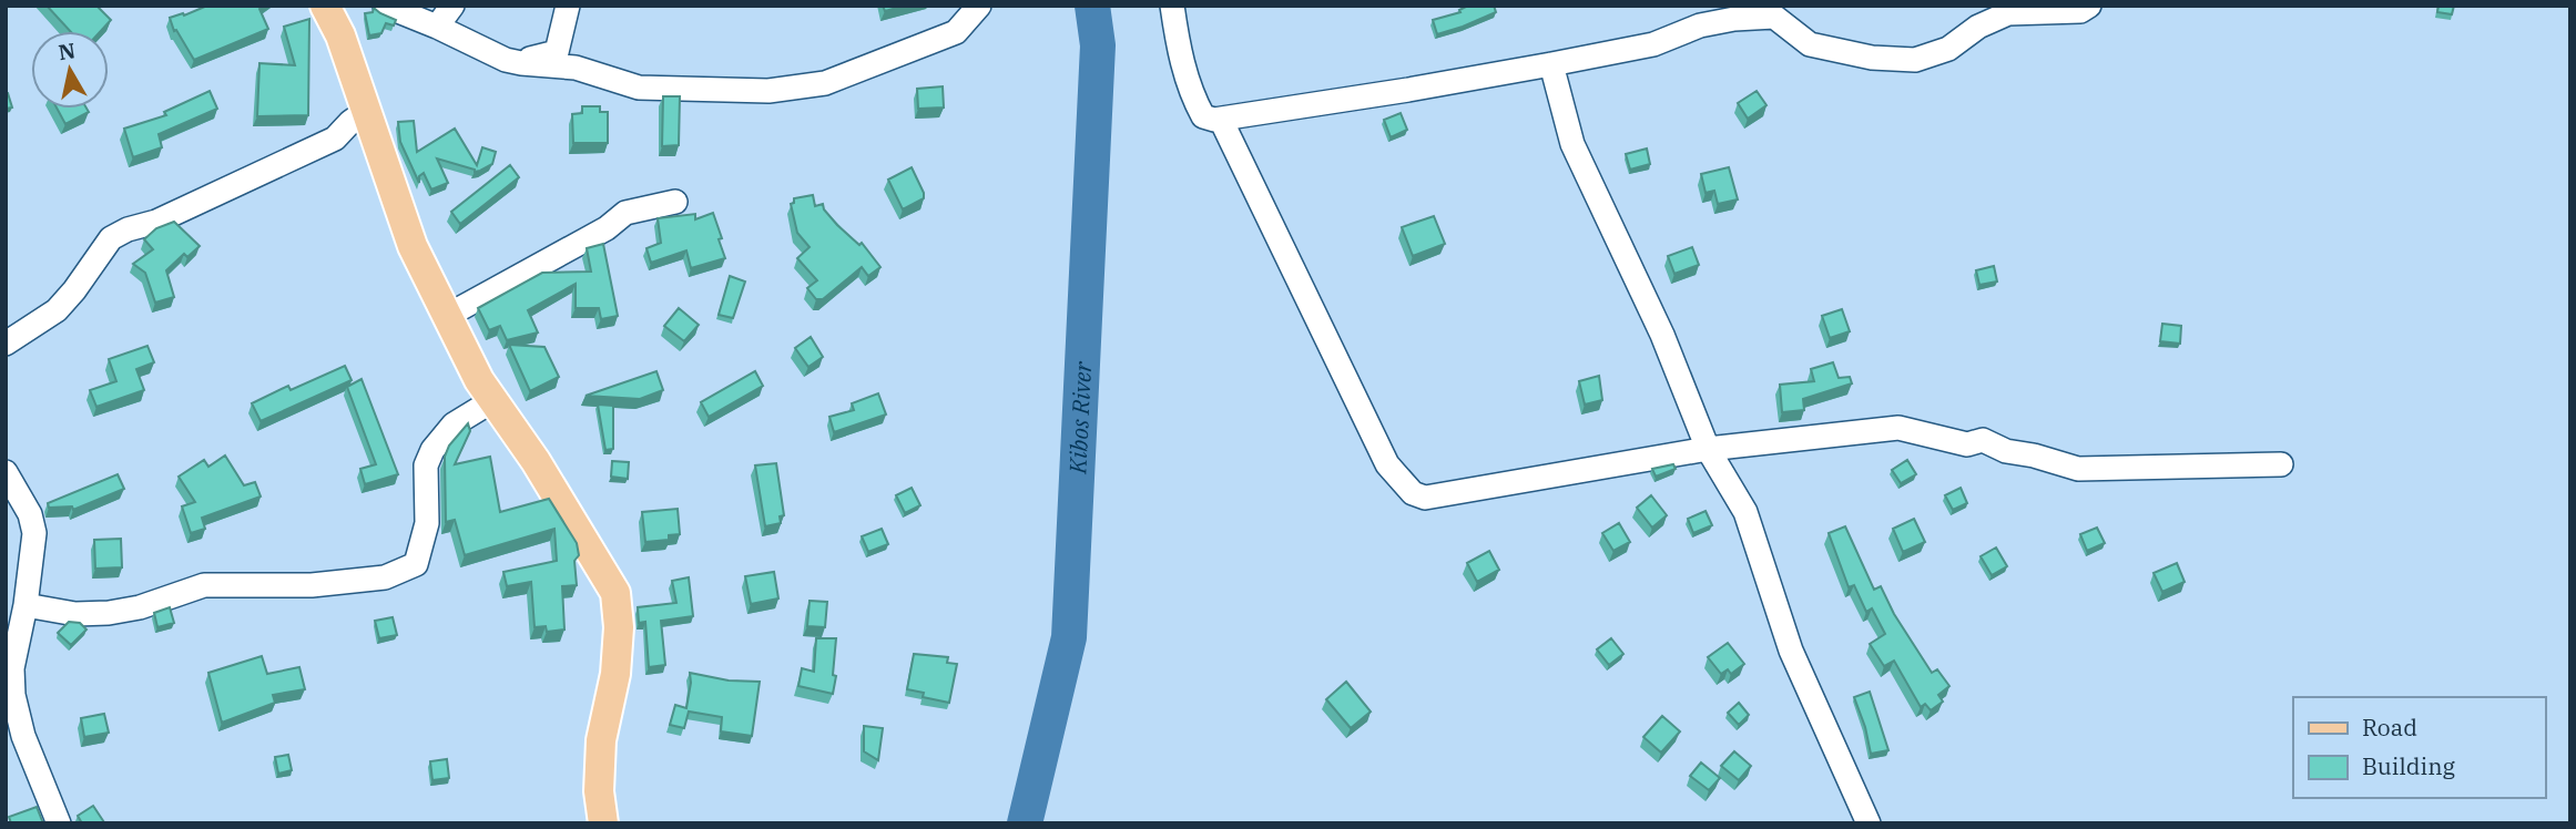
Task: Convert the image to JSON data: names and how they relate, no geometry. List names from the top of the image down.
{
  "water": ["Kibos River"],
  "legend": ["Road", "Building"],
  "north": "top"
}
